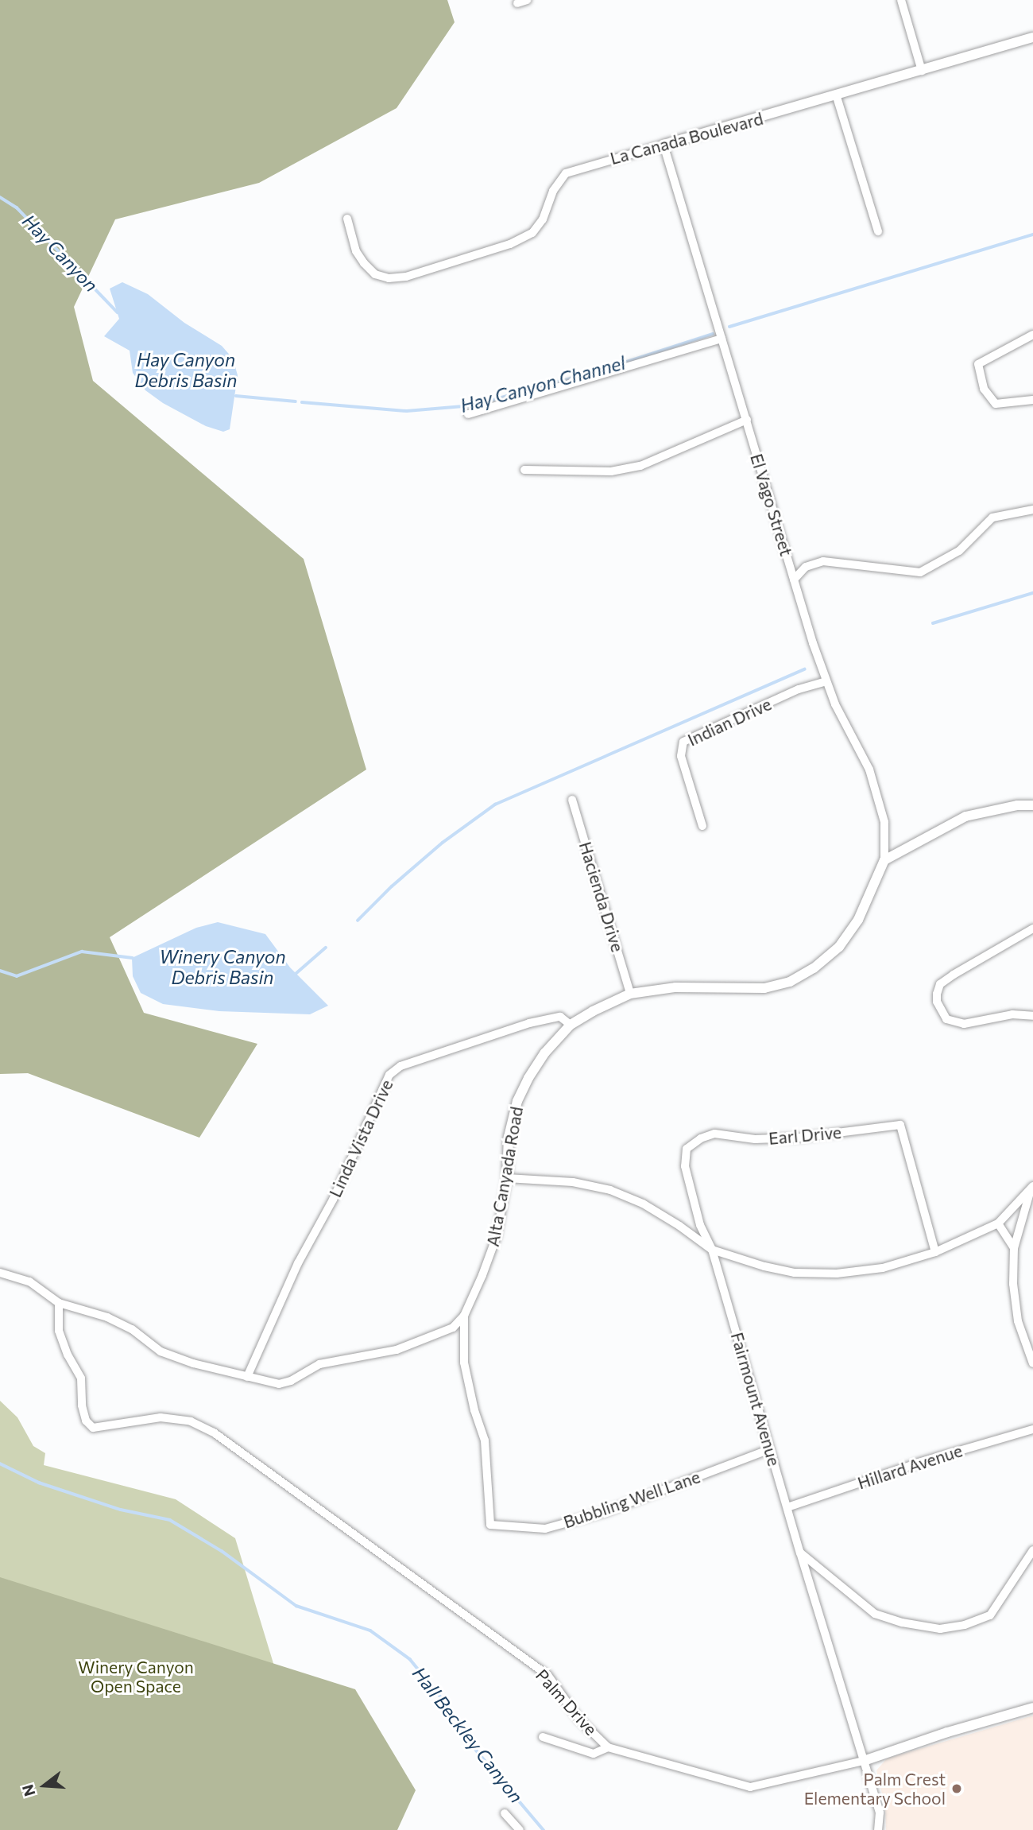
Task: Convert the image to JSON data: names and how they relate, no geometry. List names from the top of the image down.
{
  "streets": {
    "street": [
      "La Canada Boulevard",
      "El Vago Street",
      "Indian Drive",
      "Hacienda Drive",
      "Earl Drive",
      "Linda Vista Drive",
      "Alta Canyada Road",
      "Fairmount Avenue",
      "Hillard Avenue",
      "Bubbling Well Lane",
      "Palm Drive"
    ]
  },
  "crossings": [
    ["La Canada Boulevard", "El Vago Street"],
    ["El Vago Street", "Indian Drive"],
    ["El Vago Street", "Alta Canyada Road"],
    ["Hacienda Drive", "Alta Canyada Road"],
    ["Earl Drive", "Fairmount Avenue"],
    ["Linda Vista Drive", "Alta Canyada Road"],
    ["Alta Canyada Road", "Bubbling Well Lane"],
    ["Alta Canyada Road", "Palm Drive"],
    ["Fairmount Avenue", "Hillard Avenue"],
    ["Fairmount Avenue", "Bubbling Well Lane"],
    ["Fairmount Avenue", "Palm Drive"]
  ],
  "water": [
    "Hay Canyon",
    "Hay Canyon Debris Basin",
    "Hay Canyon Channel",
    "Winery Canyon Debris Basin",
    "Hall Beckley Canyon"
  ],
  "parks": ["Winery Canyon Open Space"],
  "places": ["Palm Crest Elementary School"],
  "north": "left"
}
